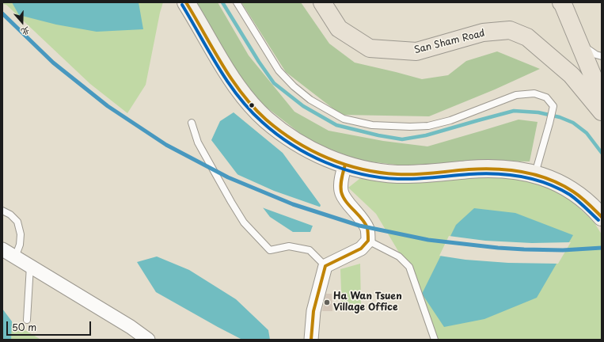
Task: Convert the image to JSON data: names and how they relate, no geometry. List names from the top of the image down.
{
  "streets": {
    "main road": ["San Sham Road"]
  },
  "places": ["Ha Wan Tsuen Village Office"],
  "scale_bar": "50 m",
  "north": "bottom"
}
